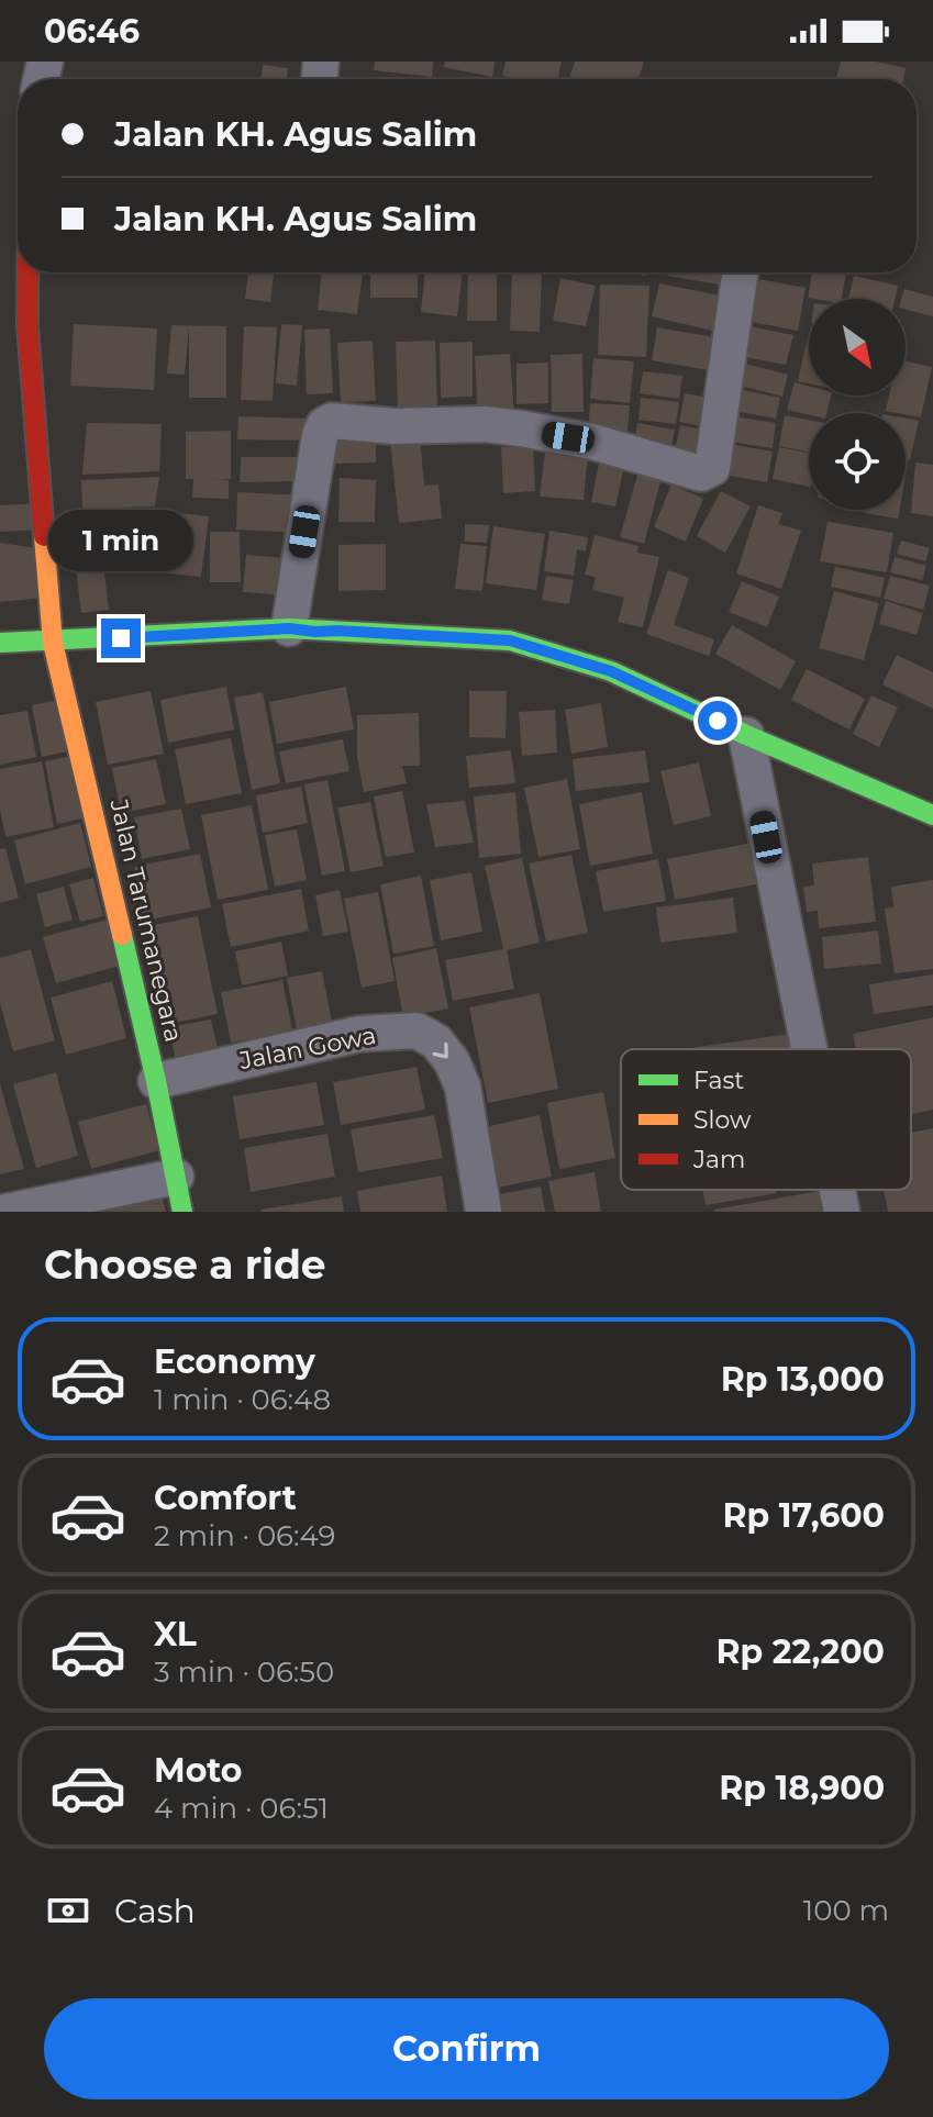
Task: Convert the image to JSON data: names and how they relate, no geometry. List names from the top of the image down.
{
  "streets": {
    "street": ["Jalan Tarumanegara", "Jalan Gowa"]
  },
  "crossings": [
    ["Jalan Tarumanegara", "Jalan Gowa"]
  ],
  "legend": ["Fast", "Slow", "Jam"],
  "north": "bottom right",
  "page": {
    "status": "06:46",
    "banner": ["Jalan KH. Agus Salim", "Jalan KH. Agus Salim"],
    "bubble": "1 min",
    "heading": "Choose a ride",
    "list": [
      {
        "name": "Economy",
        "note": "1 min · 06:48",
        "value": "Rp 13,000"
      },
      {
        "name": "Comfort",
        "note": "2 min · 06:49",
        "value": "Rp 17,600"
      },
      {
        "name": "XL",
        "note": "3 min · 06:50",
        "value": "Rp 22,200"
      },
      {
        "name": "Moto",
        "note": "4 min · 06:51",
        "value": "Rp 18,900"
      }
    ],
    "pay": ["Cash", "100 m"],
    "buttons": "Confirm"
  }
}
